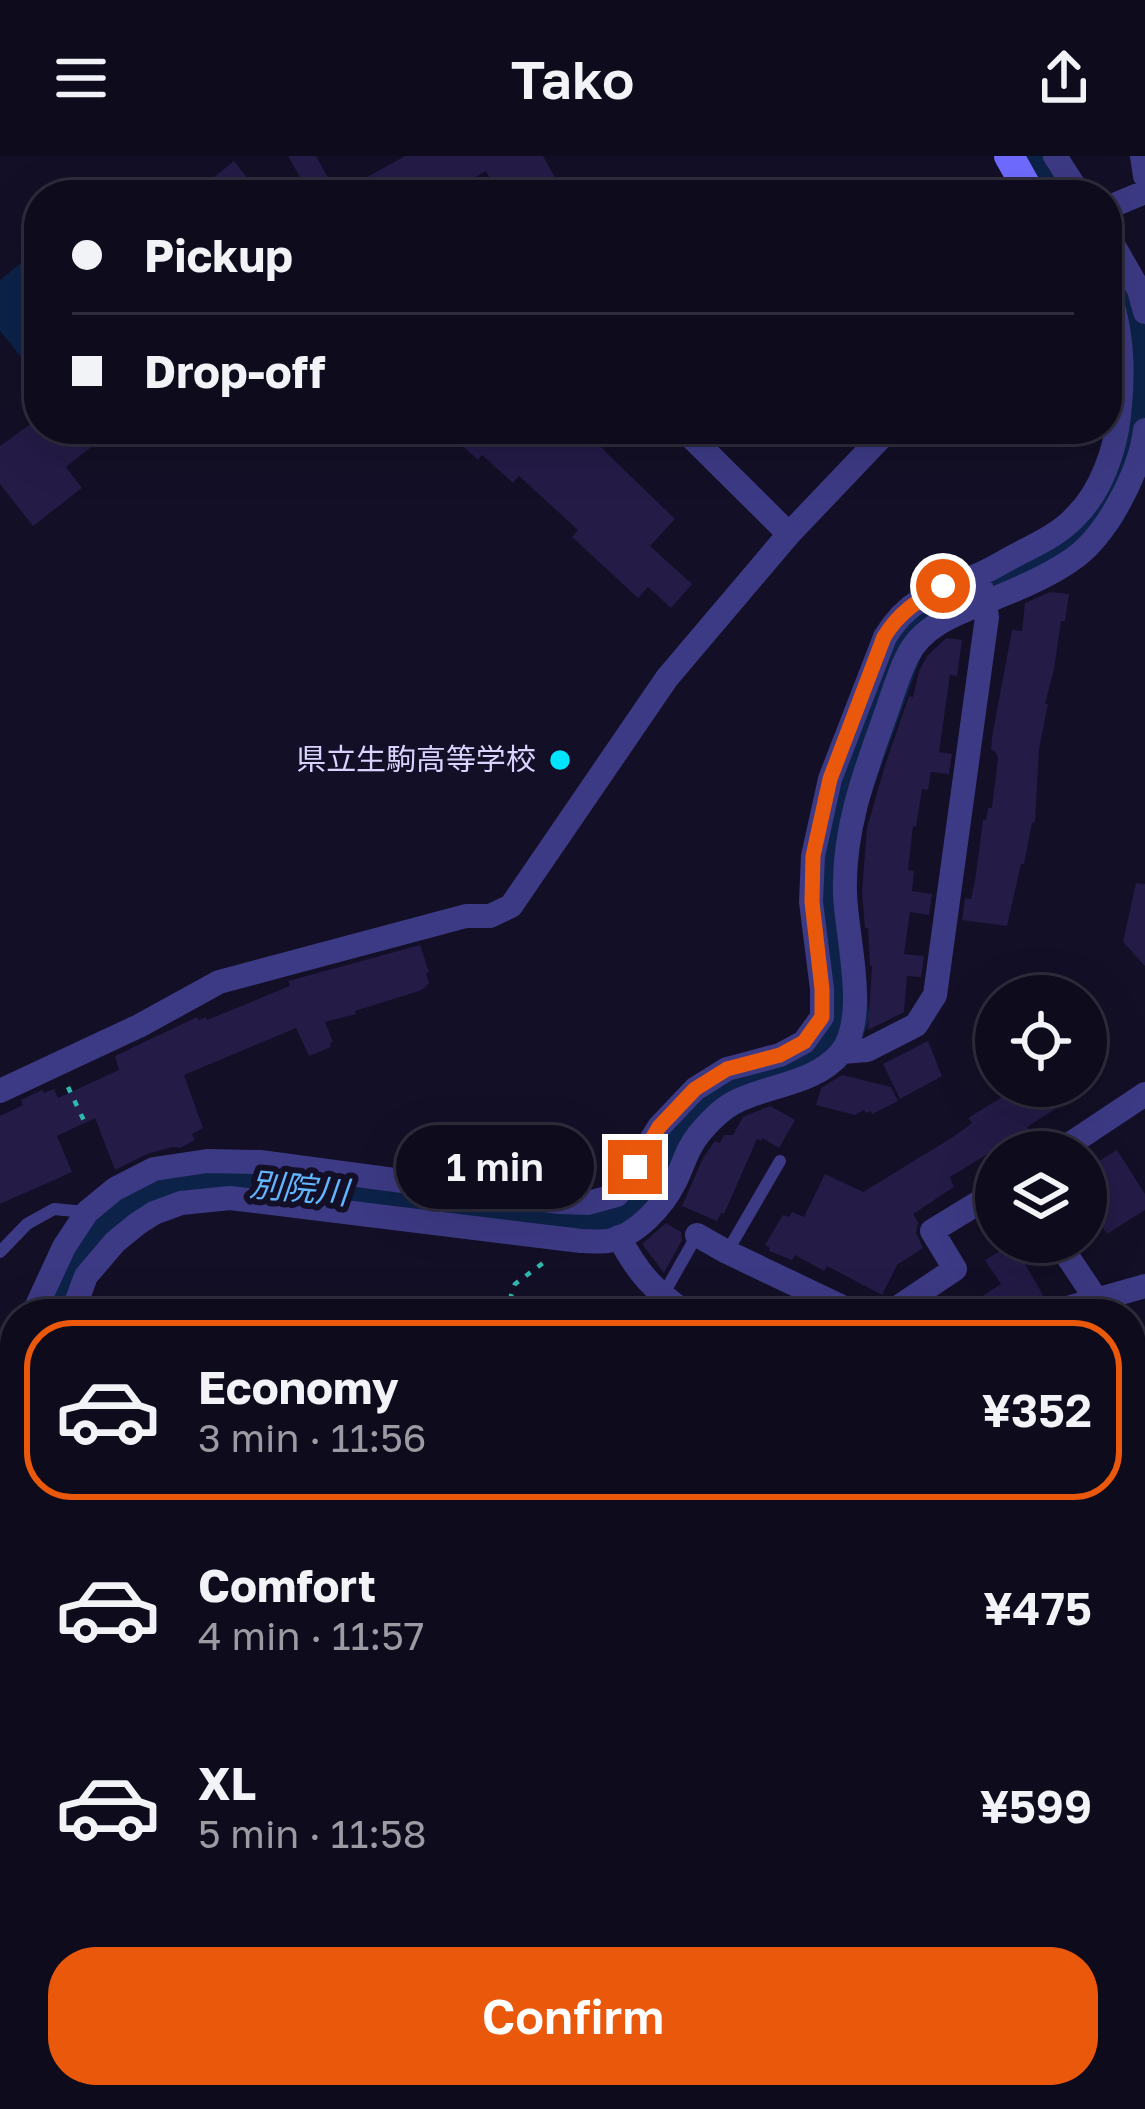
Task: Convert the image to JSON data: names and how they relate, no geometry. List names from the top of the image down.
{
  "water": ["別院川"],
  "places": ["県立生駒高等学校"],
  "page": {
    "header": "Tako",
    "banner": ["Pickup", "Drop-off"],
    "bubble": "1 min",
    "list": [
      {
        "name": "Economy",
        "note": "3 min · 11:56",
        "value": "¥352"
      },
      {
        "name": "Comfort",
        "note": "4 min · 11:57",
        "value": "¥475"
      },
      {
        "name": "XL",
        "note": "5 min · 11:58",
        "value": "¥599"
      }
    ],
    "buttons": "Confirm"
  }
}
